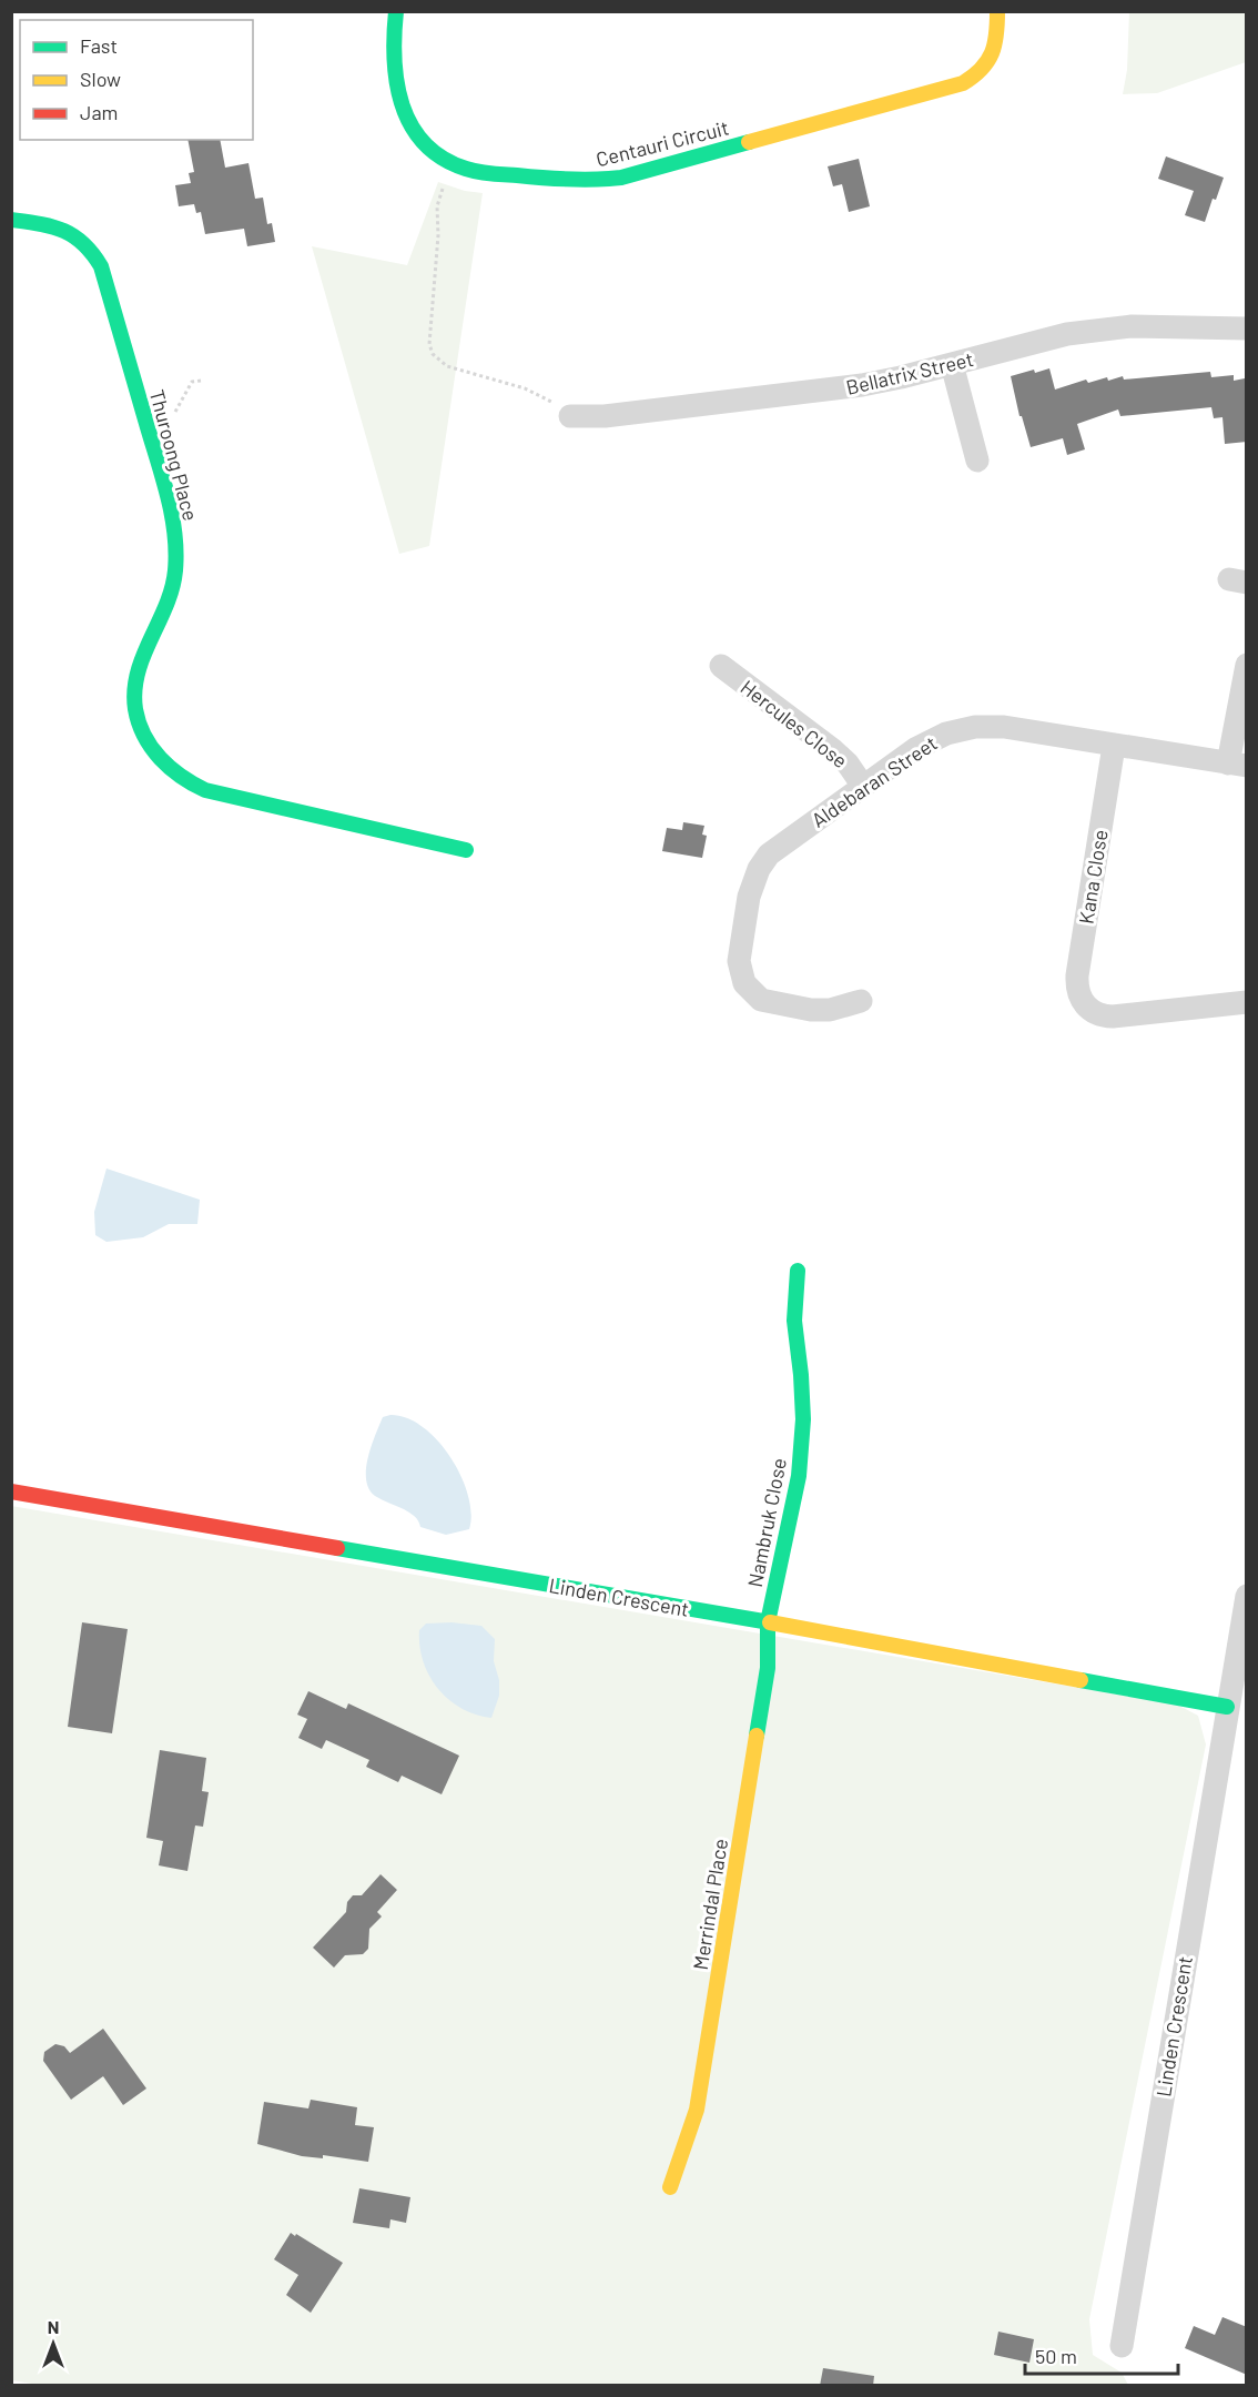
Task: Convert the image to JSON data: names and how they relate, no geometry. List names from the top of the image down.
{
  "streets": {
    "street": [
      "Centauri Circuit",
      "Bellatrix Street",
      "Thuroong Place",
      "Hercules Close",
      "Aldebaran Street",
      "Kana Close",
      "Nambruk Close",
      "Linden Crescent",
      "Merrindal Place"
    ]
  },
  "crossings": [
    ["Hercules Close", "Aldebaran Street"],
    ["Aldebaran Street", "Kana Close"],
    ["Nambruk Close", "Linden Crescent"],
    ["Nambruk Close", "Merrindal Place"],
    ["Linden Crescent", "Merrindal Place"]
  ],
  "legend": ["Fast", "Slow", "Jam"],
  "scale_bar": "50 m",
  "north": "top"
}
